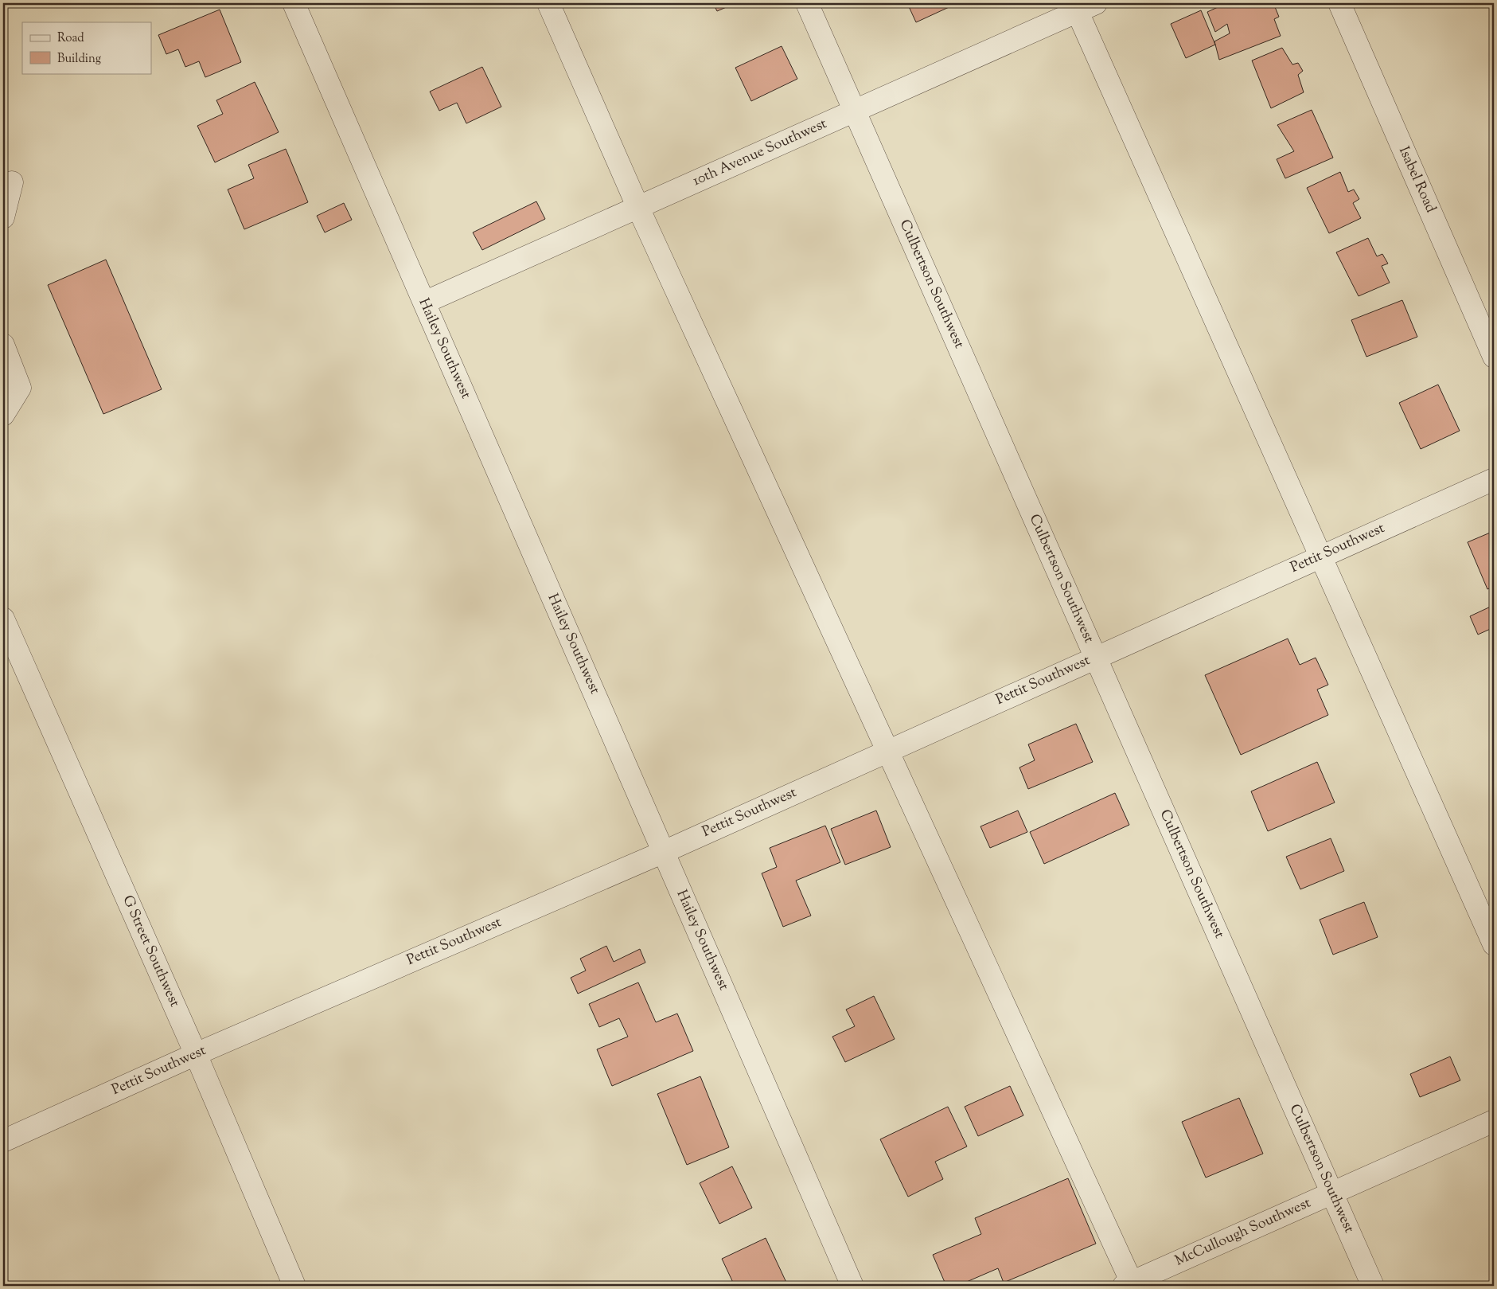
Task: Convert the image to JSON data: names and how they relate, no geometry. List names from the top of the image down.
{
  "streets": {
    "street": [
      "10th Avenue Southwest",
      "Isabel Road",
      "Culbertson Southwest",
      "Hailey Southwest",
      "Pettit Southwest",
      "G Street Southwest",
      "McCullough Southwest"
    ]
  },
  "crossings": [
    ["10th Avenue Southwest", "Culbertson Southwest"],
    ["10th Avenue Southwest", "Hailey Southwest"],
    ["Culbertson Southwest", "Pettit Southwest"],
    ["Culbertson Southwest", "McCullough Southwest"],
    ["Hailey Southwest", "Pettit Southwest"],
    ["Pettit Southwest", "G Street Southwest"]
  ],
  "legend": ["Road", "Building"]
}
